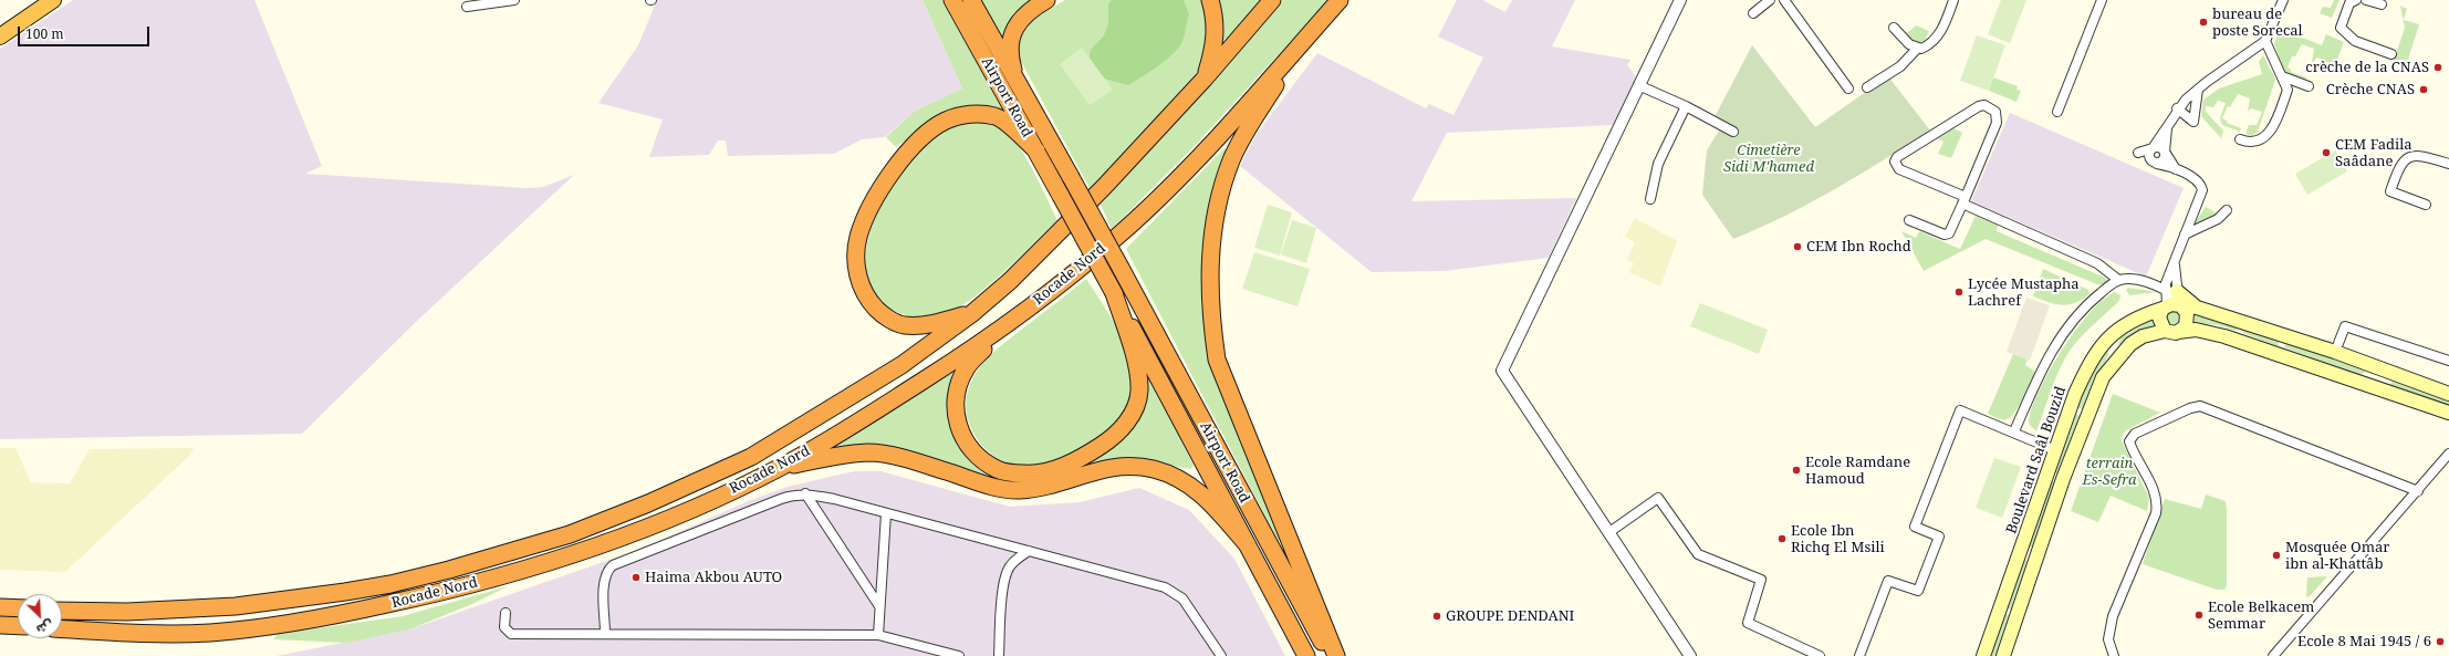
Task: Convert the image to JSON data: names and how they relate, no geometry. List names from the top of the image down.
{
  "streets": {
    "highway": ["Airport Road", "Rocade Nord"],
    "main road": ["Boulevard Saâl Bouzid"]
  },
  "parks": ["Cimetière Sidi M'hamed", "terrain Es-Sefra"],
  "places": [
    "bureau de poste Sorecal",
    "crèche de la CNAS",
    "Crèche CNAS",
    "CEM Fadila Saâdane",
    "CEM Ibn Rochd",
    "Lycée Mustapha Lachref",
    "Ecole Ramdane Hamoud",
    "Ecole Ibn Richq El Msili",
    "Mosquée Omar ibn al-Khattâb",
    "Haima Akbou AUTO",
    "Ecole Belkacem Semmar",
    "GROUPE DENDANI",
    "Ecole 8 Mai 1945 / 6"
  ],
  "scale_bar": "100 m",
  "north": "bottom right"
}
